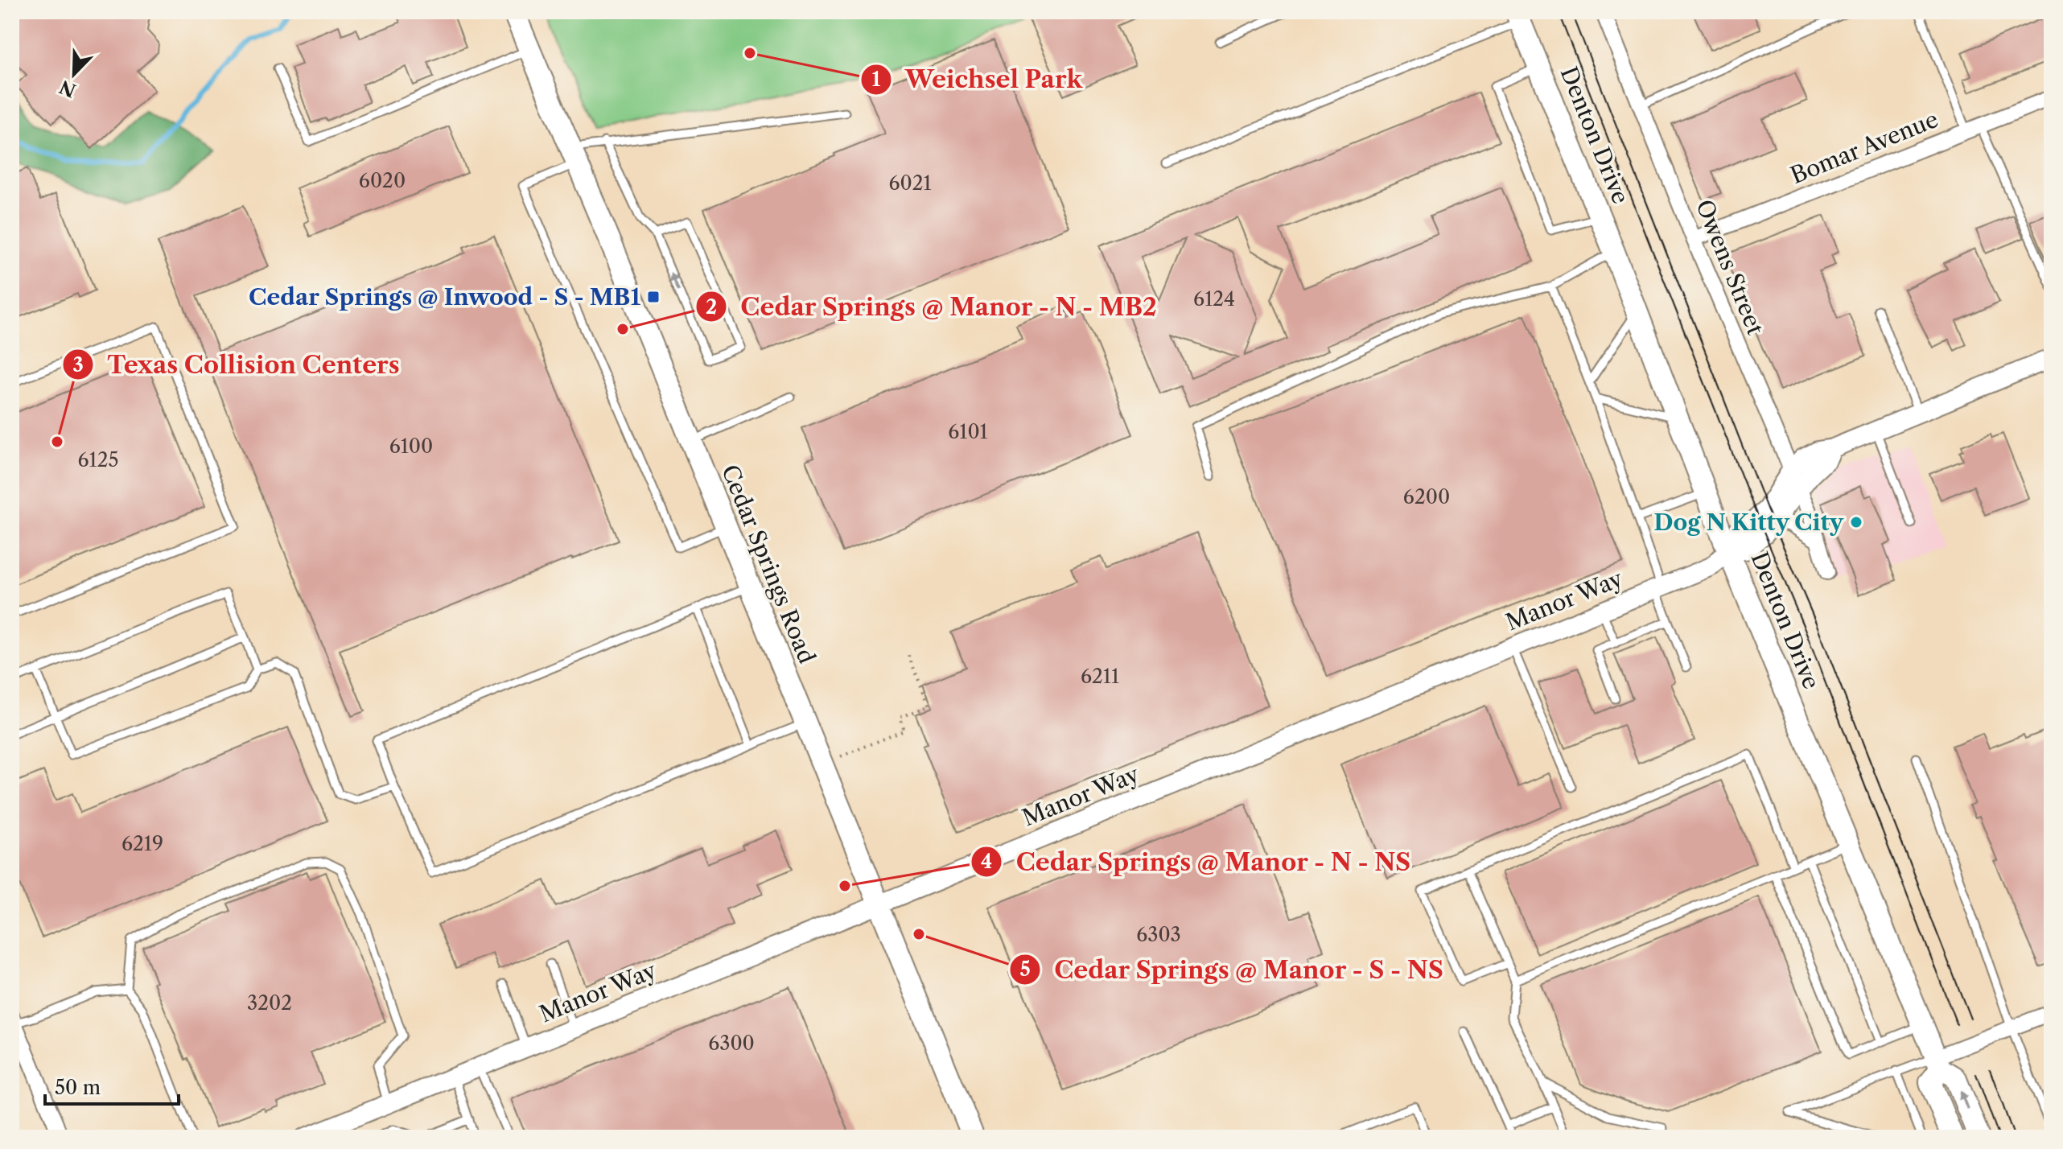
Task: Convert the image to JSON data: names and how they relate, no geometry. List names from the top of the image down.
{
  "streets": {
    "main road": ["Denton Drive", "Cedar Springs Road"],
    "street": ["Bomar Avenue", "Owens Street", "Manor Way"]
  },
  "crossings": [
    ["Denton Drive", "Manor Way"],
    ["Bomar Avenue", "Owens Street"],
    ["Owens Street", "Manor Way"],
    ["Cedar Springs Road", "Manor Way"]
  ],
  "places": {
    "other": [
      "Weichsel Park",
      "Cedar Springs @ Manor - N - MB2",
      "Texas Collision Centers",
      "Dog N Kitty City",
      "Cedar Springs @ Manor - N - NS",
      "Cedar Springs @ Manor - S - NS"
    ],
    "transit": ["Cedar Springs @ Inwood - S - MB1"]
  },
  "house_numbers": [
    "6020",
    "6021",
    "6124",
    "6101",
    "6100",
    "6125",
    "6200",
    "6211",
    "6219",
    "6303",
    "3202",
    "6300"
  ],
  "scale_bar": "50 m",
  "north": "bottom left"
}
